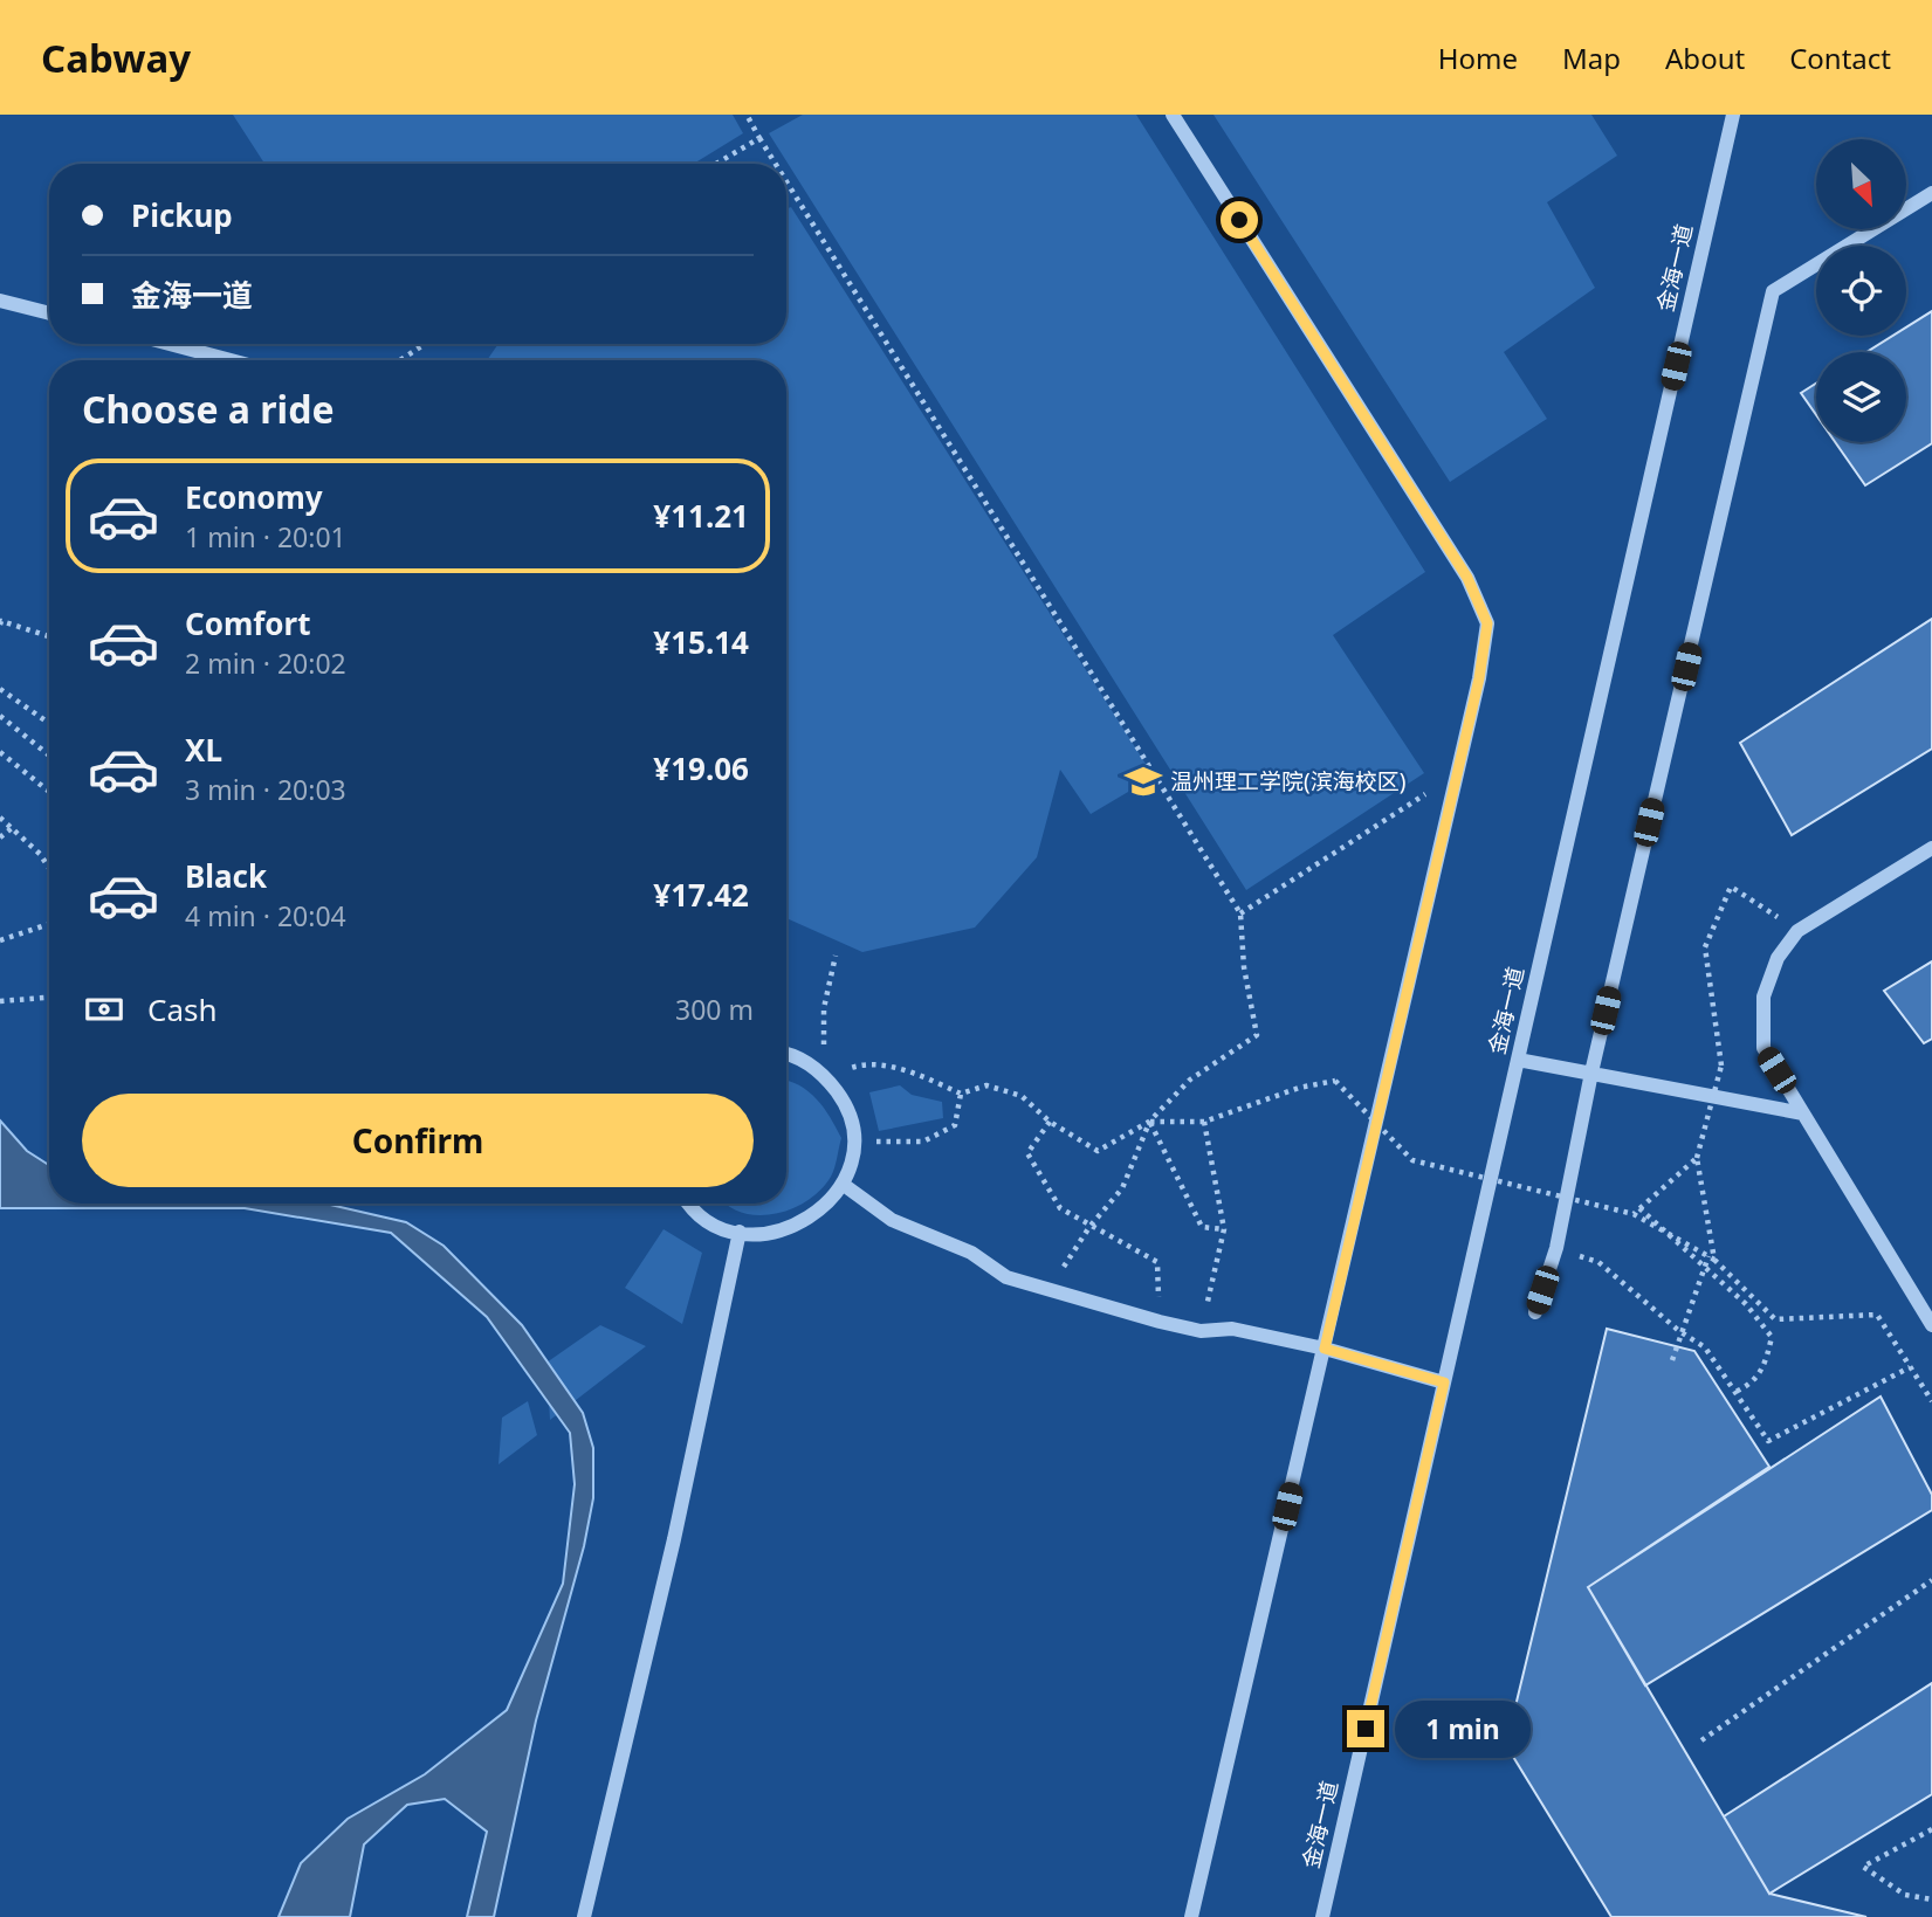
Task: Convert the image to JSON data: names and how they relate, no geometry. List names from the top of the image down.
{
  "streets": {
    "street": ["金海一道"]
  },
  "places": {
    "school or university": ["温州理工学院(滨海校区)"]
  },
  "north": "bottom right",
  "page": {
    "header": "Cabway",
    "nav": [
      "Home",
      "Map",
      "About",
      "Contact"
    ],
    "banner": ["Pickup", "金海一道"],
    "heading": "Choose a ride",
    "list": [
      {
        "name": "Economy",
        "note": "1 min · 20:01",
        "value": "¥11.21"
      },
      {
        "name": "Comfort",
        "note": "2 min · 20:02",
        "value": "¥15.14"
      },
      {
        "name": "XL",
        "note": "3 min · 20:03",
        "value": "¥19.06"
      },
      {
        "name": "Black",
        "note": "4 min · 20:04",
        "value": "¥17.42"
      }
    ],
    "pay": ["Cash", "300 m"],
    "buttons": "Confirm",
    "bubble": "1 min"
  }
}
